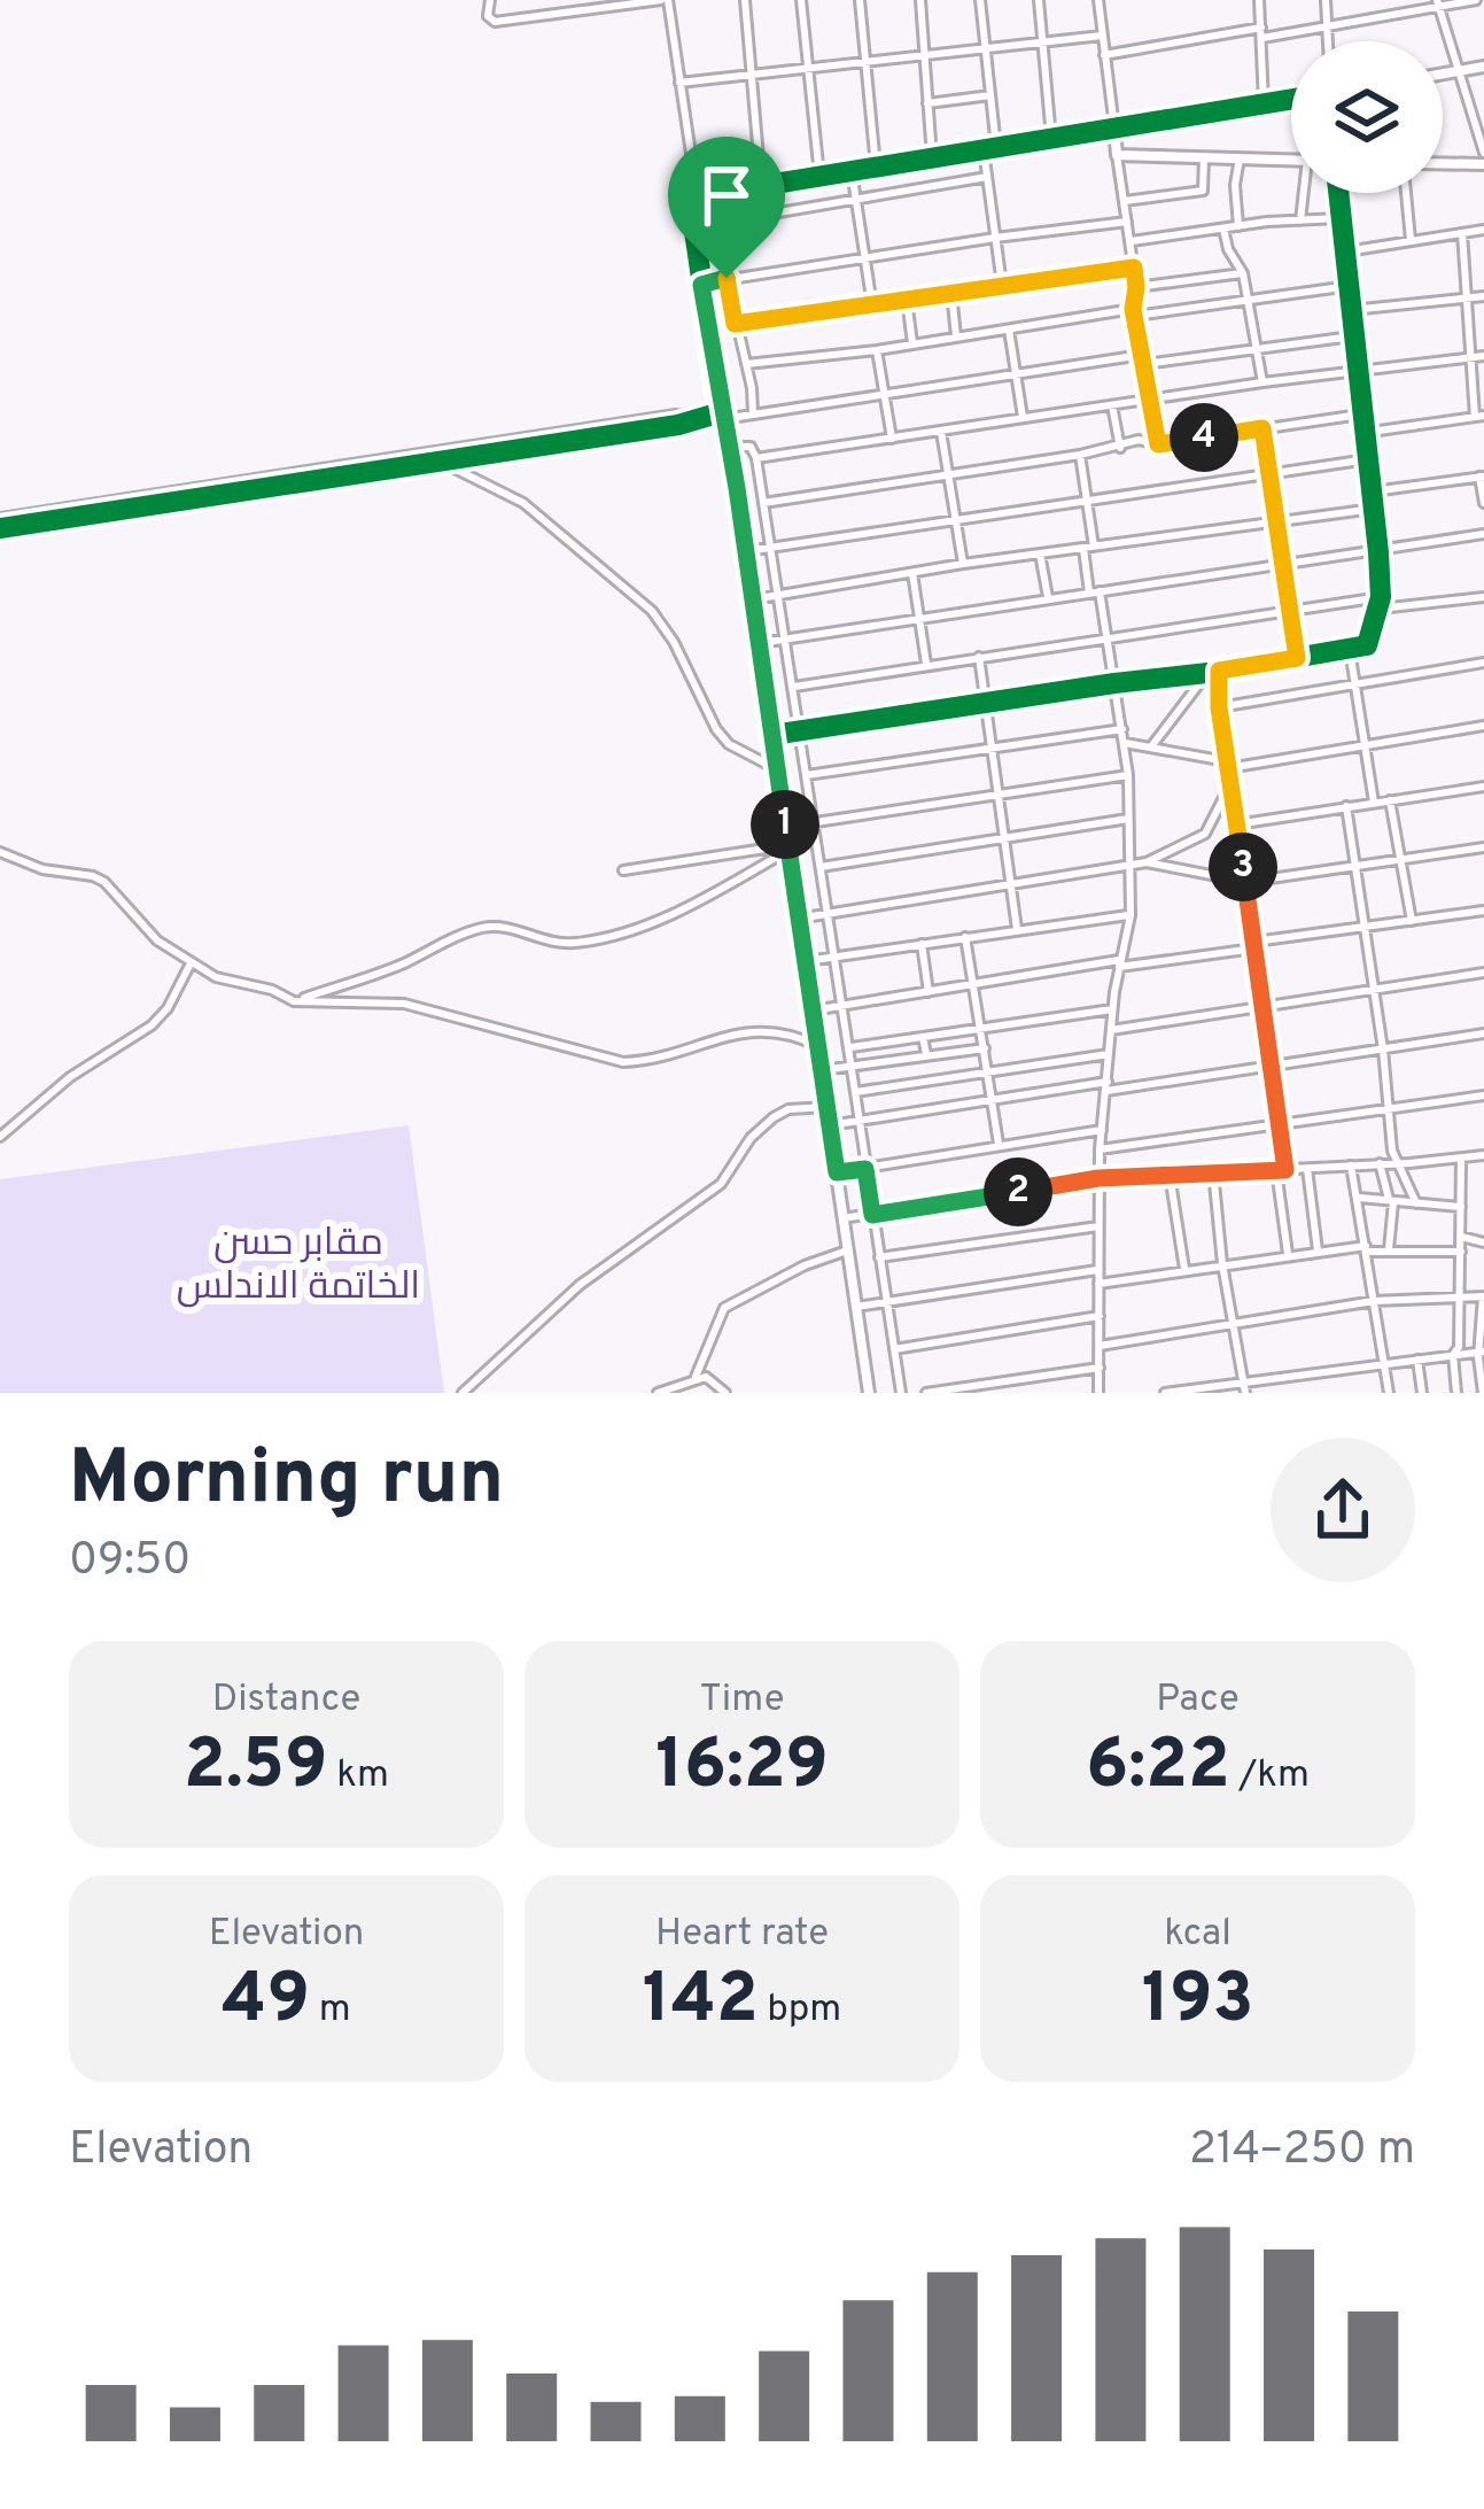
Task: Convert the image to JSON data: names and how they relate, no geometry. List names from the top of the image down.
{
  "parks": ["مقابر حسن الخاتمة الاندلس"],
  "page": {
    "pins": [
      "4",
      "1",
      "3",
      "2"
    ],
    "heading": ["Morning run", "09:50"],
    "stats": [
      ["Distance", "2.59 km"],
      ["Time", "16:29"],
      ["Pace", "6:22 /km"],
      ["Elevation", "49 m"],
      ["Heart rate", "142 bpm"],
      ["kcal", "193"]
    ],
    "chart": ["Elevation", "214–250 m"]
  }
}
